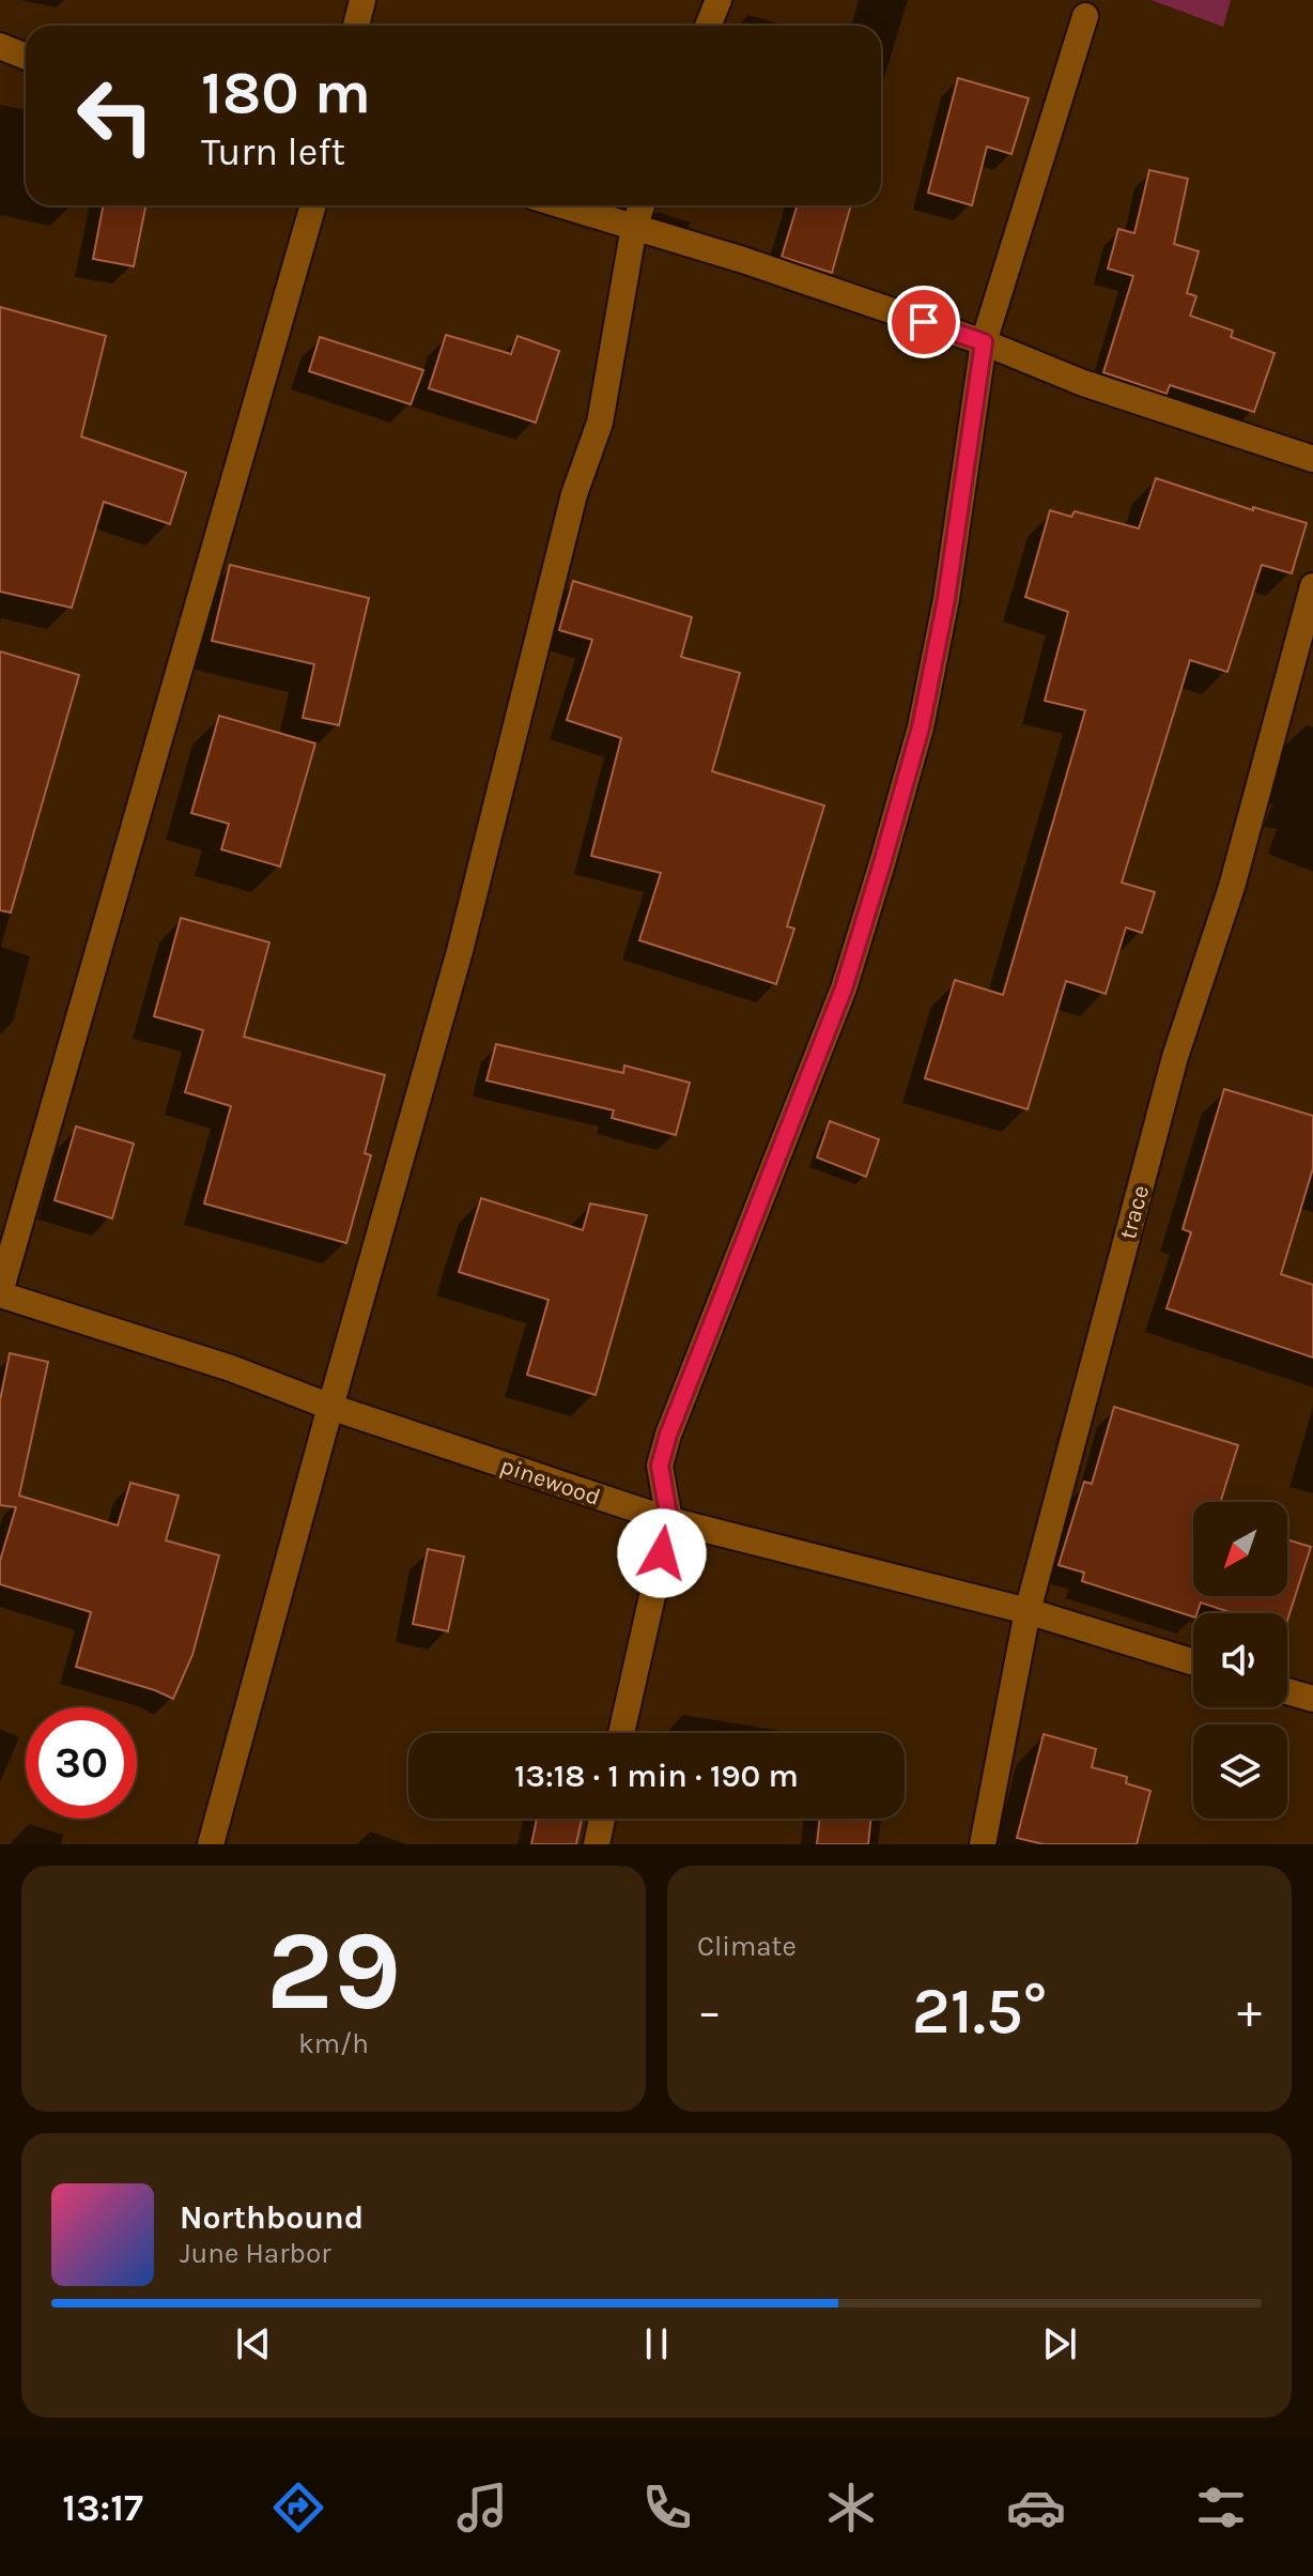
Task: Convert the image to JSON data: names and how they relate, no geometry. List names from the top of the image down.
{
  "streets": {
    "street": ["trace", "pinewood"]
  },
  "crossings": [
    ["trace", "pinewood"]
  ],
  "north": "bottom left",
  "page": {
    "turn": ["180 m", "Turn left"],
    "limit": "30",
    "trip": "13:18 · 1 min · 190 m",
    "tile": [
      ["29", "km/h"],
      "Climate"
    ],
    "heat": ["−", "21.5°", "+"],
    "song": ["Northbound", "June Harbor"],
    "tabs": "13:17"
  }
}
